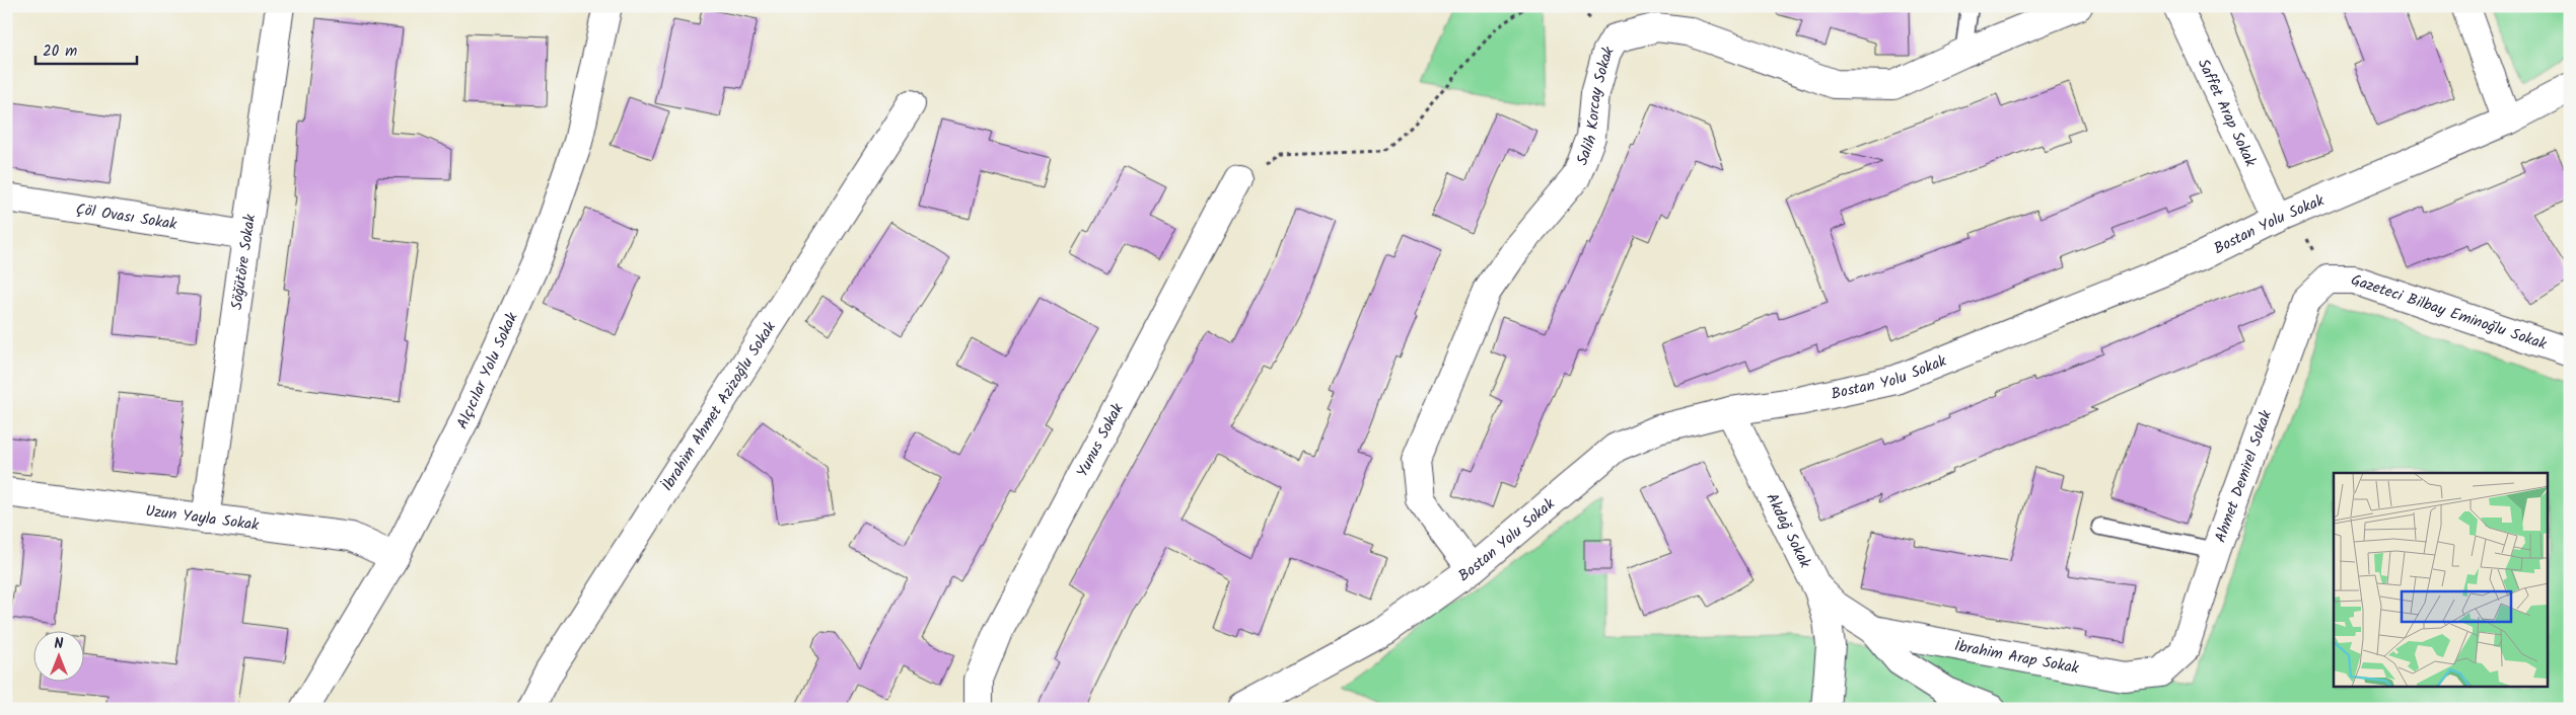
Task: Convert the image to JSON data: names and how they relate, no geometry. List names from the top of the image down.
{
  "streets": {
    "street": [
      "Salih Korcay Sokak",
      "Saffet Arap Sokak",
      "Çöl Ovası Sokak",
      "Bostan Yolu Sokak",
      "Söğütöre Sokak",
      "Gazeteci Bilbay Eminoğlu Sokak",
      "Alçıcılar Yolu Sokak",
      "İbrahim Ahmet Azizoğlu Sokak",
      "Yunus Sokak",
      "Ahmet Demirel Sokak",
      "Uzun Yayla Sokak",
      "Akdağ Sokak",
      "İbrahim Arap Sokak"
    ]
  },
  "crossings": [
    ["Salih Korcay Sokak", "Bostan Yolu Sokak"],
    ["Saffet Arap Sokak", "Bostan Yolu Sokak"],
    ["Çöl Ovası Sokak", "Söğütöre Sokak"],
    ["Bostan Yolu Sokak", "Akdağ Sokak"],
    ["Söğütöre Sokak", "Uzun Yayla Sokak"],
    ["Gazeteci Bilbay Eminoğlu Sokak", "Ahmet Demirel Sokak"],
    ["Alçıcılar Yolu Sokak", "Uzun Yayla Sokak"],
    ["Ahmet Demirel Sokak", "İbrahim Arap Sokak"],
    ["Akdağ Sokak", "İbrahim Arap Sokak"]
  ],
  "scale_bar": "20 m",
  "north": "top"
}
